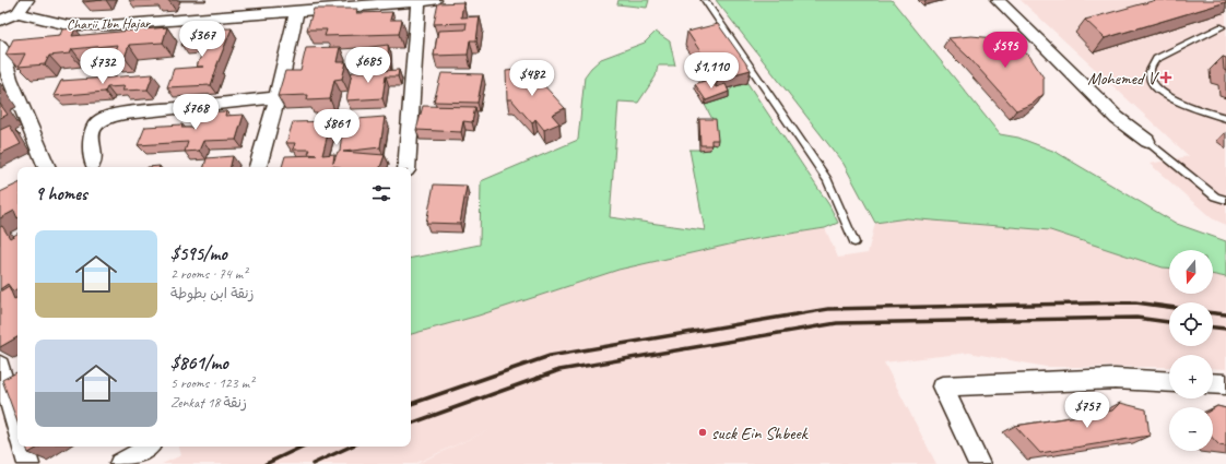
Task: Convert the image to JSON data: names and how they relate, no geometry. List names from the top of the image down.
{
  "streets": {
    "street": ["Charii Ibn Hajar"]
  },
  "places": {
    "health": ["Mohemed V"],
    "other": ["suck Ein Shbeek"]
  },
  "north": "bottom",
  "page": {
    "price": [
      "$367",
      "$595",
      "$685",
      "$732",
      "$1,110",
      "$482",
      "$768",
      "$861",
      "$757"
    ],
    "heading": "9 homes",
    "list": [
      {
        "name": "$595/mo",
        "note": "2 rooms · 74 m² · زنقة ابن بطوطة"
      },
      {
        "name": "$861/mo",
        "note": "5 rooms · 123 m² · Zenkat 18 زنقة"
      }
    ],
    "map_buttons": ["+", "−"]
  }
}
